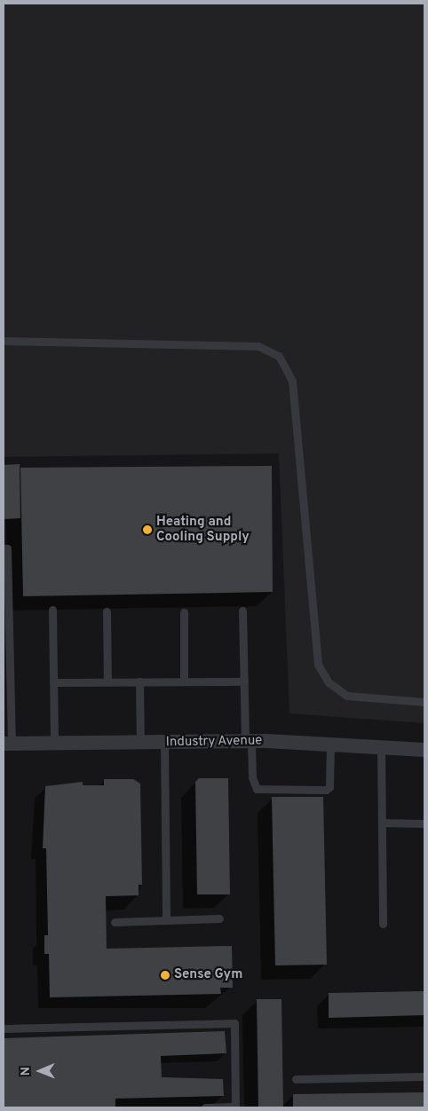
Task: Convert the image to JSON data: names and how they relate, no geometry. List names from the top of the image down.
{
  "streets": {
    "street": ["Industry Avenue"]
  },
  "places": ["Heating and Cooling Supply", "Sense Gym"],
  "north": "left"
}
